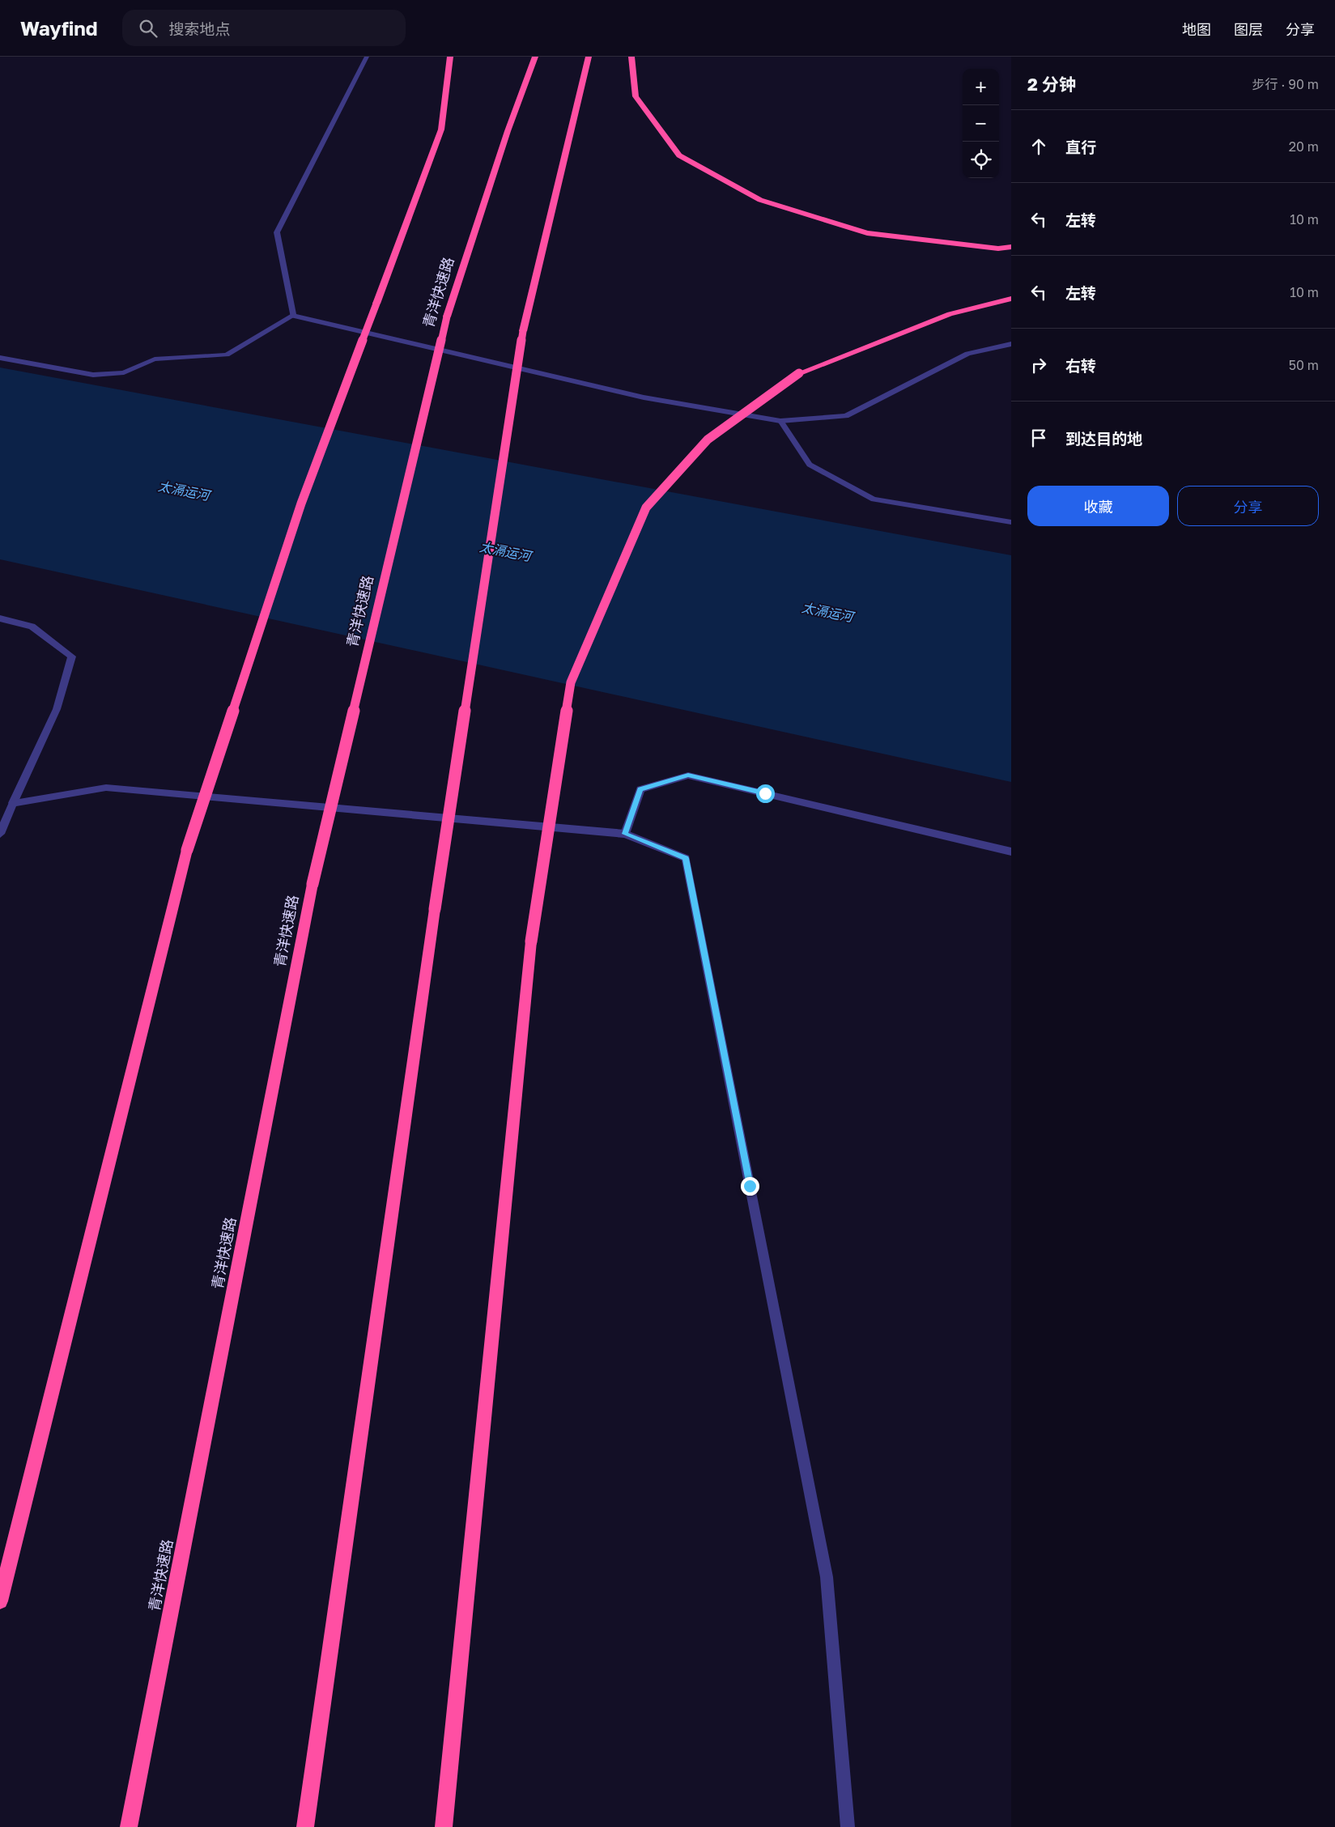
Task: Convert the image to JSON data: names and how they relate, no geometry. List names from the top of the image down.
{
  "streets": {
    "highway": ["青洋快速路"]
  },
  "water": ["太滆运河"],
  "page": {
    "header": "Wayfind",
    "search": "搜索地点",
    "nav": ["地图", "图层", "分享"],
    "heading": ["2 分钟", "步行 · 90 m"],
    "map_buttons": ["+", "−"],
    "list": [
      ["直行", "20 m"],
      ["左转", "10 m"],
      ["左转", "10 m"],
      ["右转", "50 m"],
      "到达目的地"
    ],
    "buttons": ["收藏", "分享"]
  }
}
